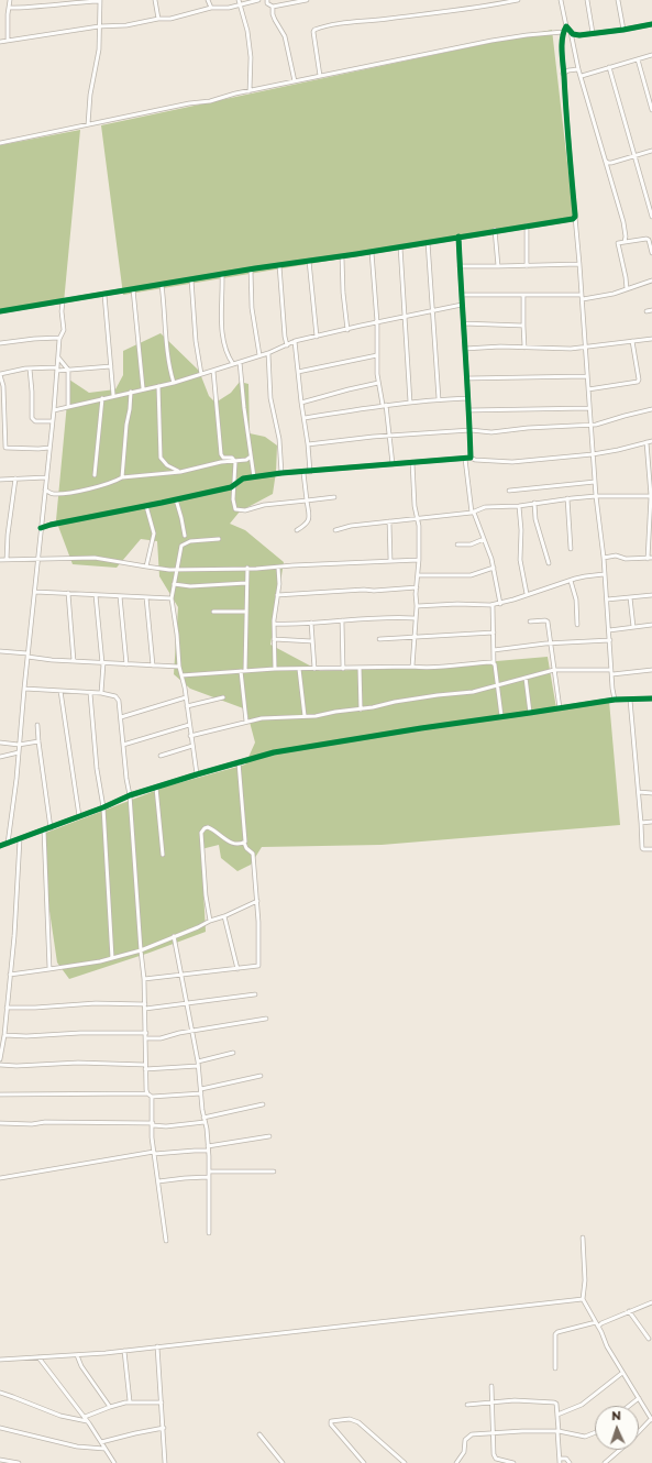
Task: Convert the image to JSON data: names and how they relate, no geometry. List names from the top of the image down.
{
  "north": "top"
}
